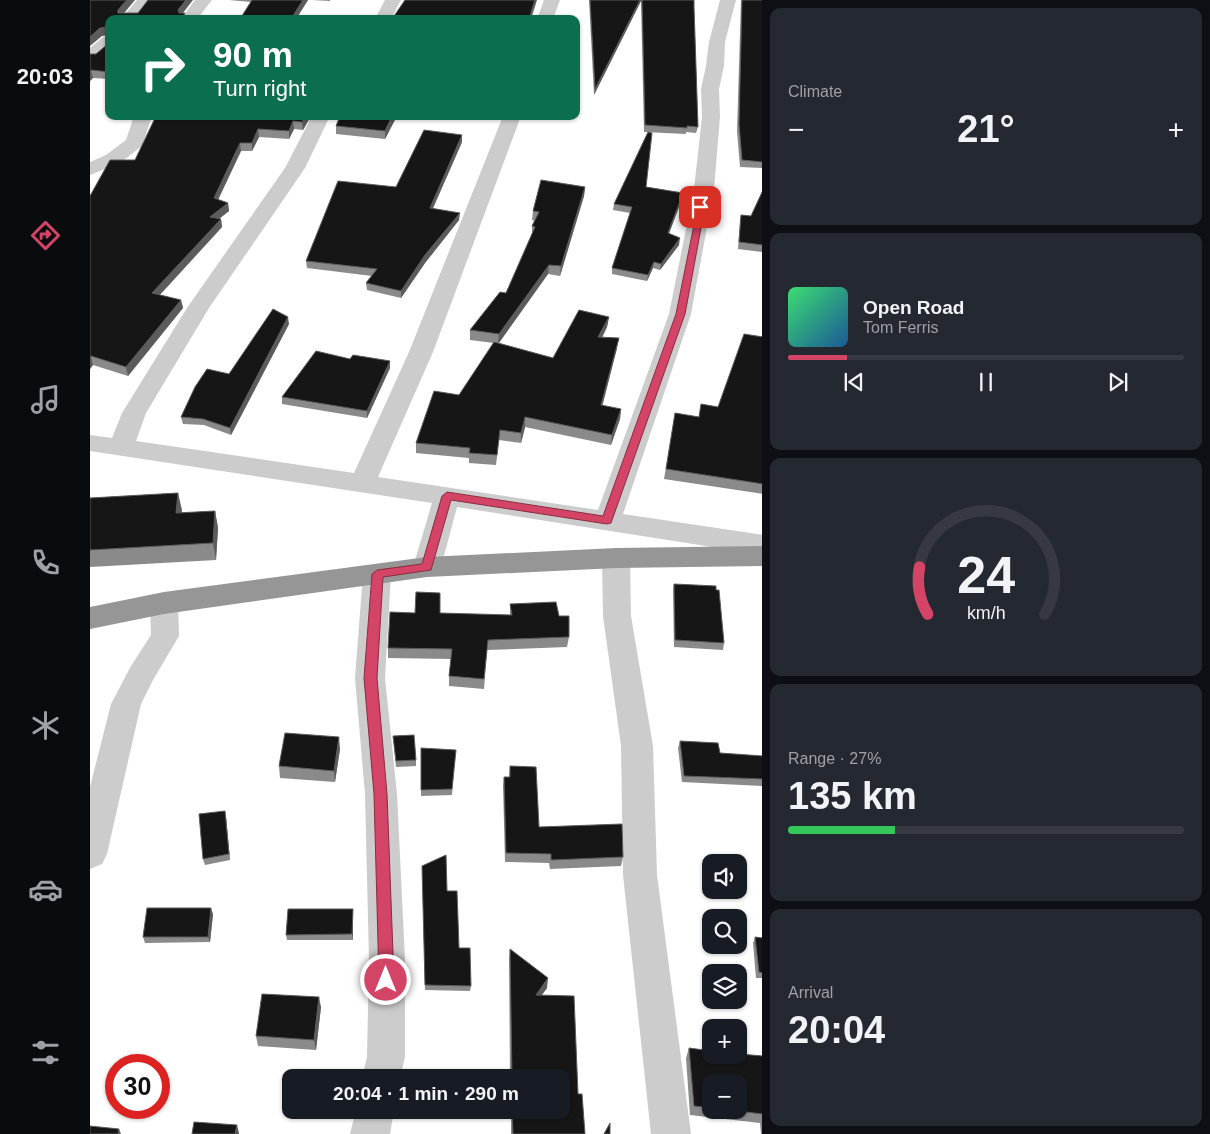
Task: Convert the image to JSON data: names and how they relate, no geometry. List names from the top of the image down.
{
  "page": {
    "tabs": "20:03",
    "tile": [
      "Climate",
      ["Range · 27%", "135 km"],
      ["Arrival", "20:04"]
    ],
    "turn": ["90 m", "Turn right"],
    "heat": ["−", "21°", "+"],
    "song": ["Open Road", "Tom Ferris"],
    "map_buttons": ["+", "−"],
    "limit": "30",
    "trip": "20:04 · 1 min · 290 m",
    "gauge": ["24", "km/h"]
  }
}
